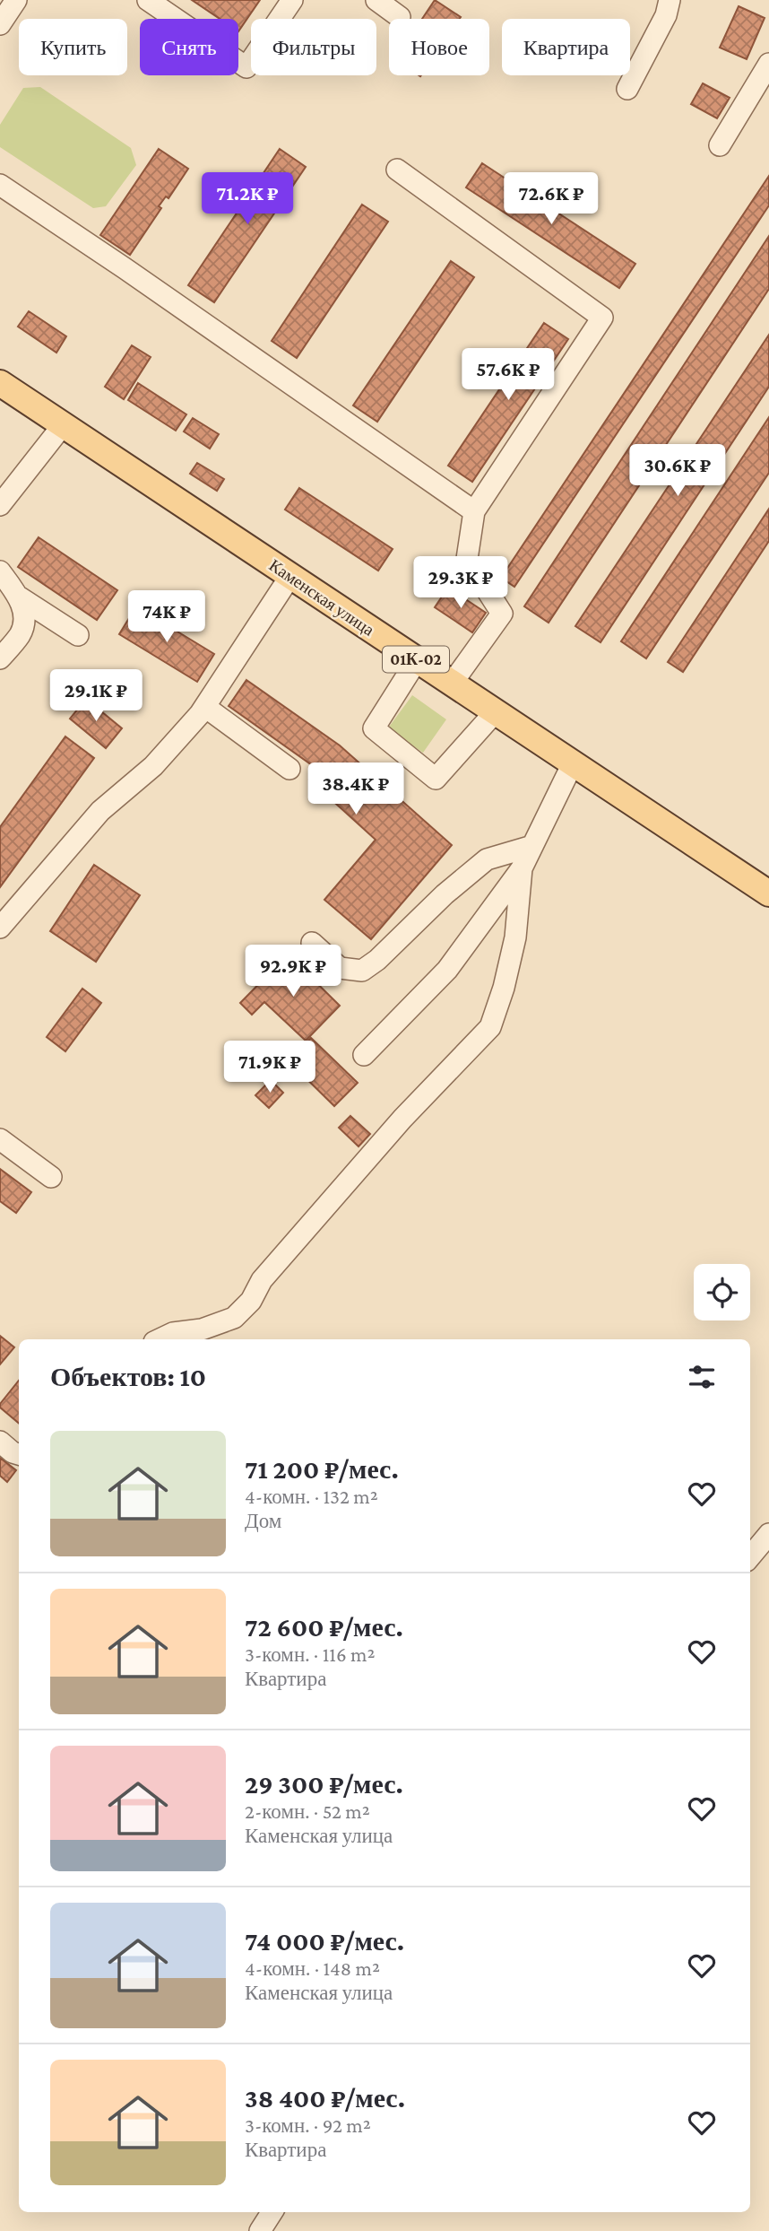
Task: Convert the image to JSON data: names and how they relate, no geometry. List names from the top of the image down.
{
  "streets": {
    "main road": ["Каменская улица", "01К-02"]
  },
  "page": {
    "chip": [
      "Купить",
      "Снять",
      "Фильтры",
      "Новое",
      "Квартира"
    ],
    "price": [
      "71.2K ₽",
      "72.6K ₽",
      "57.6K ₽",
      "30.6K ₽",
      "29.3K ₽",
      "74K ₽",
      "29.1K ₽",
      "38.4K ₽",
      "92.9K ₽",
      "71.9K ₽"
    ],
    "heading": "Объектов: 10",
    "list": [
      {
        "name": "71 200 ₽/мес.",
        "note": "4-комн. · 132 m² · Дом"
      },
      {
        "name": "72 600 ₽/мес.",
        "note": "3-комн. · 116 m² · Квартира"
      },
      {
        "name": "29 300 ₽/мес.",
        "note": "2-комн. · 52 m² · Каменская улица"
      },
      {
        "name": "74 000 ₽/мес.",
        "note": "4-комн. · 148 m² · Каменская улица"
      },
      {
        "name": "38 400 ₽/мес.",
        "note": "3-комн. · 92 m² · Квартира"
      }
    ]
  }
}
